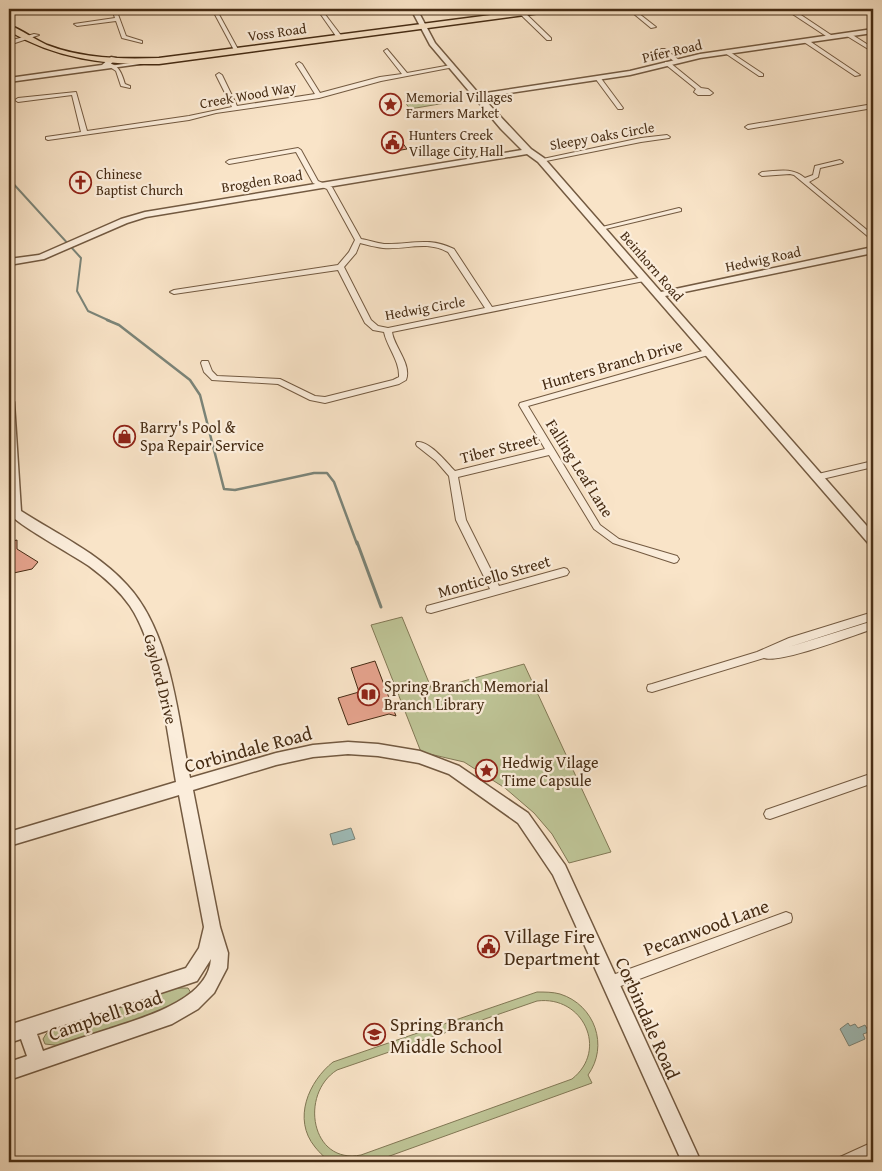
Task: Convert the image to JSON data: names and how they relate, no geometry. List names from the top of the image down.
{
  "streets": {
    "main road": ["Voss Road"],
    "street": [
      "Pifer Road",
      "Creek Wood Way",
      "Sleepy Oaks Circle",
      "Brogden Road",
      "Hedwig Road",
      "Beinhorn Road",
      "Hedwig Circle",
      "Hunters Branch Drive",
      "Tiber Street",
      "Falling Leaf Lane",
      "Monticello Street",
      "Gaylord Drive",
      "Corbindale Road",
      "Pecanwood Lane",
      "Campbell Road"
    ]
  },
  "crossings": [
    ["Voss Road", "Beinhorn Road"],
    ["Pifer Road", "Beinhorn Road"],
    ["Creek Wood Way", "Beinhorn Road"],
    ["Sleepy Oaks Circle", "Beinhorn Road"],
    ["Brogden Road", "Beinhorn Road"],
    ["Hedwig Road", "Beinhorn Road"],
    ["Beinhorn Road", "Hedwig Circle"],
    ["Beinhorn Road", "Hunters Branch Drive"],
    ["Hunters Branch Drive", "Falling Leaf Lane"],
    ["Tiber Street", "Falling Leaf Lane"],
    ["Gaylord Drive", "Corbindale Road"],
    ["Gaylord Drive", "Campbell Road"],
    ["Corbindale Road", "Pecanwood Lane"]
  ],
  "places": {
    "place": ["Memorial Villages Farmers Market", "Hedwig Vilage Time Capsule"],
    "public building": ["Hunters Creek Village City Hall", "Village Fire Department"],
    "church": ["Chinese Baptist Church"],
    "shop": ["Barry's Pool & Spa Repair Service"],
    "library": ["Spring Branch Memorial Branch Library"],
    "school or university": ["Spring Branch Middle School"]
  }
}
